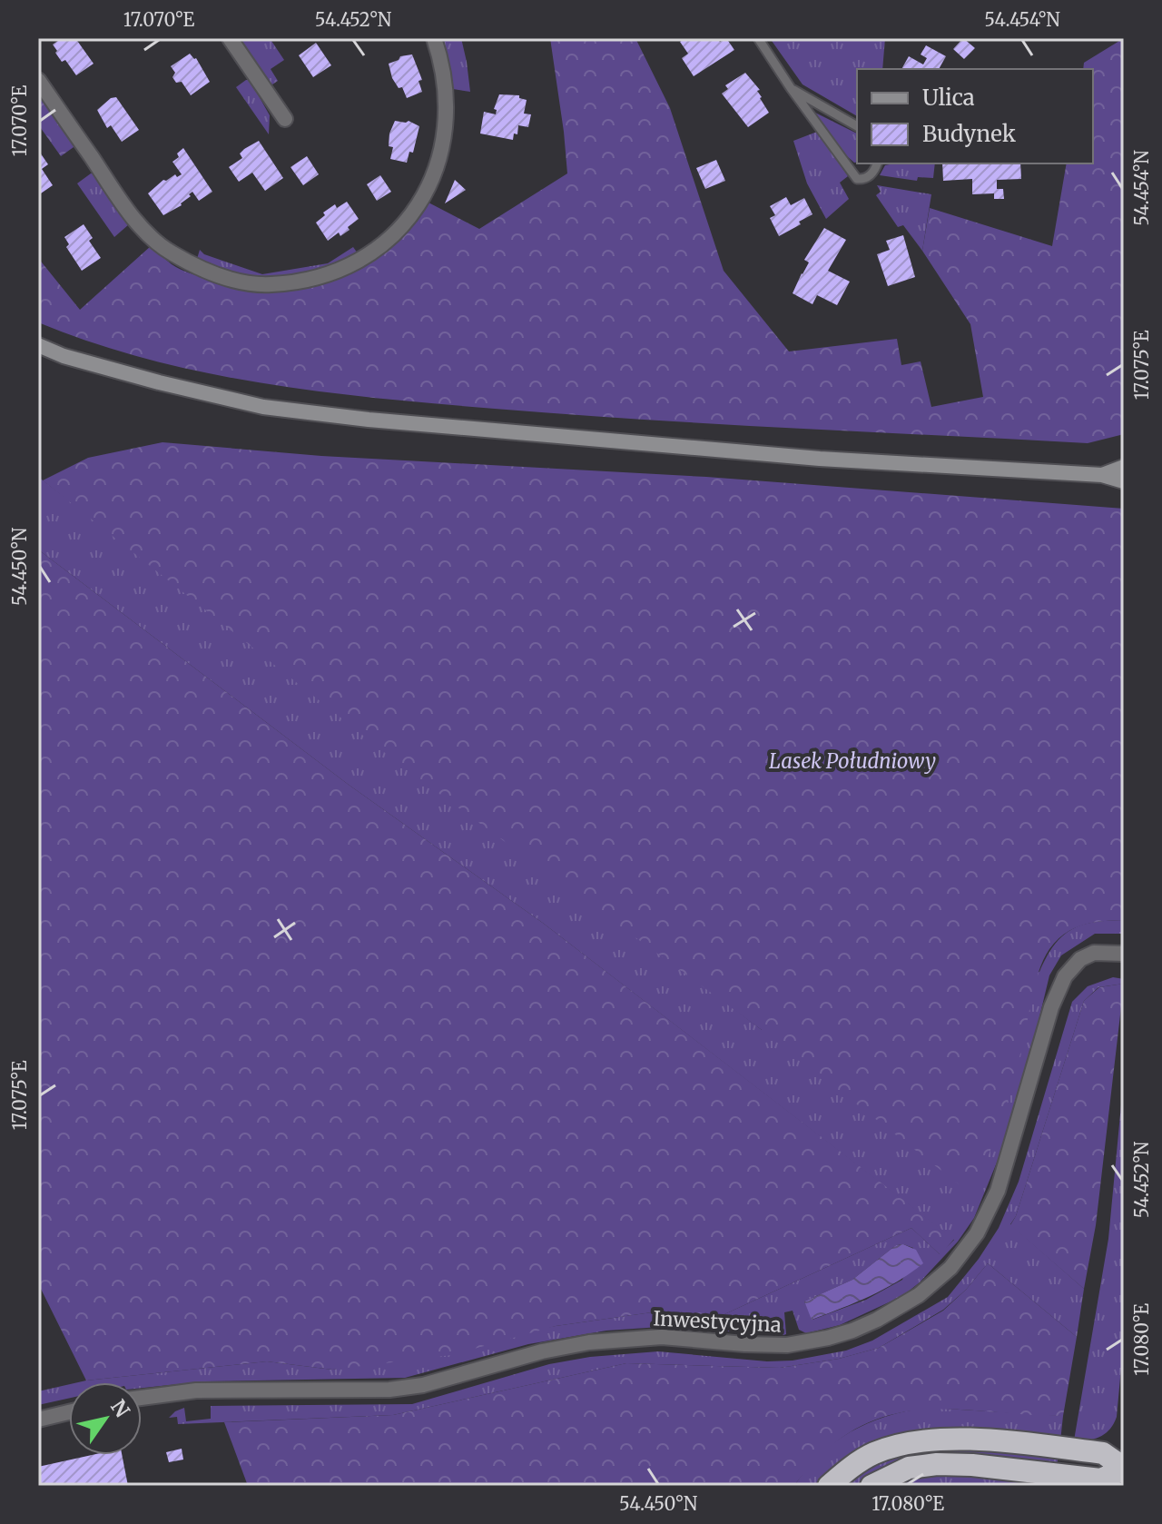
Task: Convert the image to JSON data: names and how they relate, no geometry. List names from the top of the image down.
{
  "streets": {
    "street": ["Inwestycyjna"]
  },
  "parks": ["Lasek Południowy"],
  "legend": ["Ulica", "Budynek"],
  "north": "top right",
  "coordinates": [
    "17.070°E",
    "54.452°N",
    "54.454°N",
    "17.075°E",
    "54.450°N",
    "17.080°E"
  ]
}
